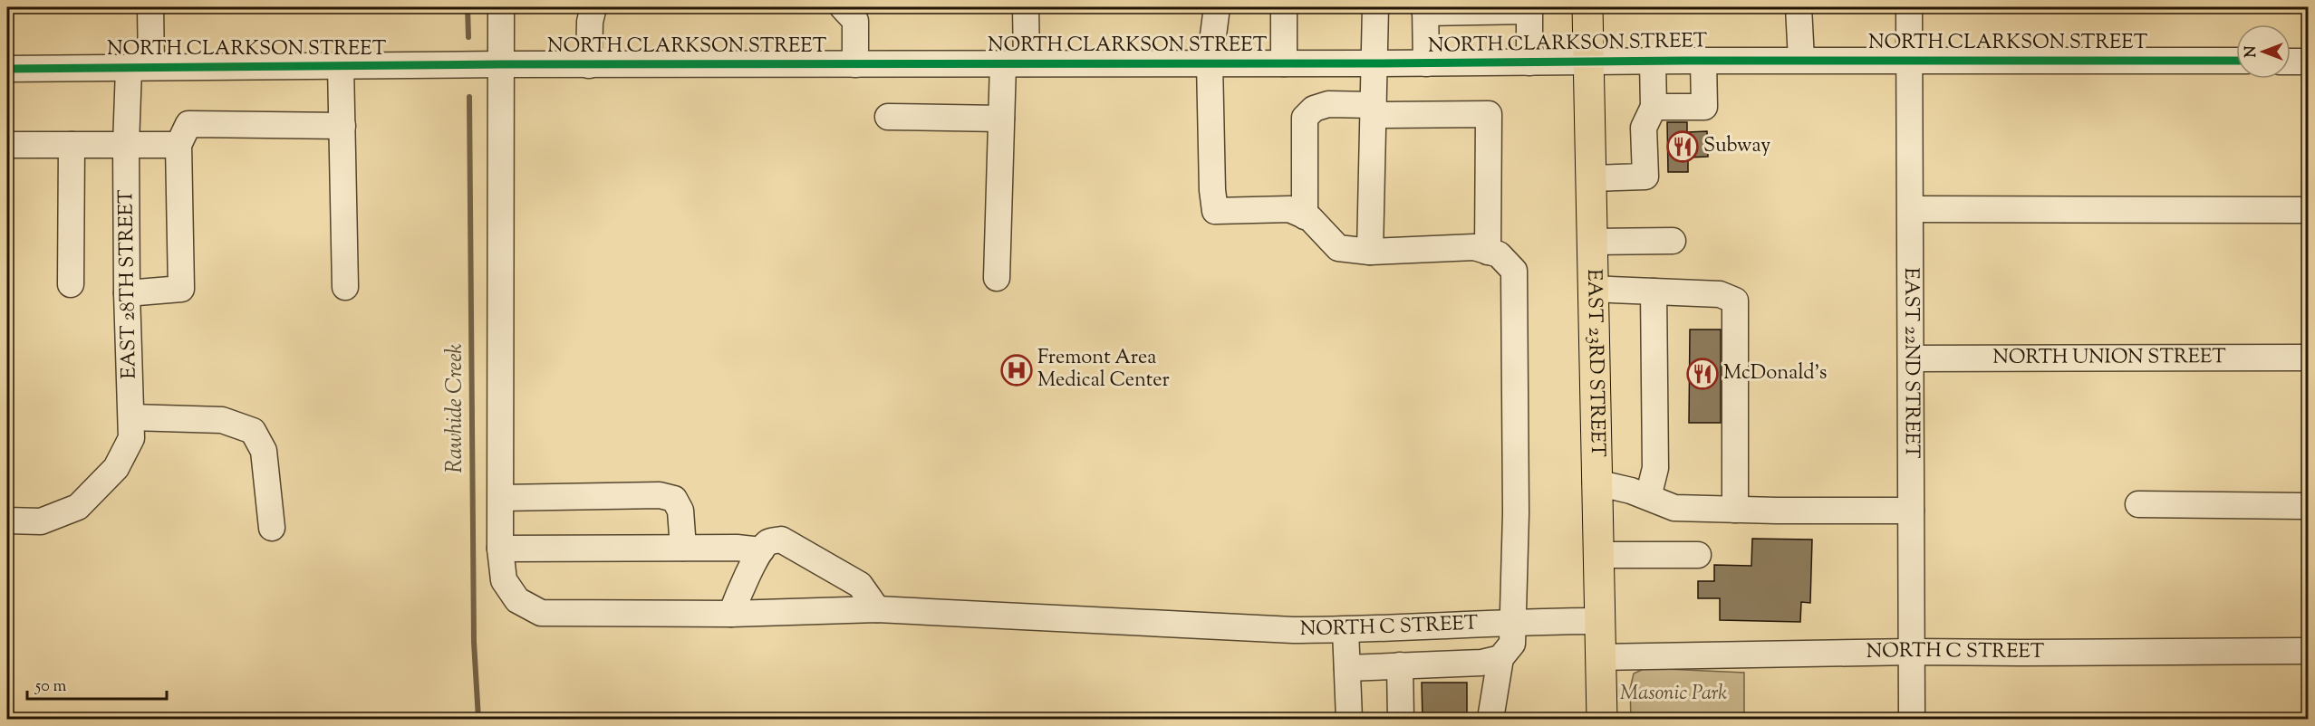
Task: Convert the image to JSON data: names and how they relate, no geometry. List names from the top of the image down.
{
  "streets": {
    "main road": ["EAST 23RD STREET"],
    "street": [
      "NORTH CLARKSON STREET",
      "EAST 28TH STREET",
      "NORTH UNION STREET",
      "EAST 22ND STREET",
      "NORTH C STREET"
    ]
  },
  "crossings": [
    ["NORTH CLARKSON STREET", "EAST 28TH STREET"],
    ["NORTH CLARKSON STREET", "EAST 23RD STREET"],
    ["NORTH CLARKSON STREET", "EAST 22ND STREET"],
    ["NORTH CLARKSON STREET", "NORTH C STREET"],
    ["NORTH UNION STREET", "EAST 22ND STREET"],
    ["EAST 23RD STREET", "NORTH C STREET"],
    ["EAST 22ND STREET", "NORTH C STREET"]
  ],
  "water": ["Rawhide Creek"],
  "parks": ["Masonic Park"],
  "places": {
    "restaurant": ["Subway", "McDonald's"],
    "hospital": ["Fremont Area Medical Center"]
  },
  "scale_bar": "50 m",
  "north": "left"
}
